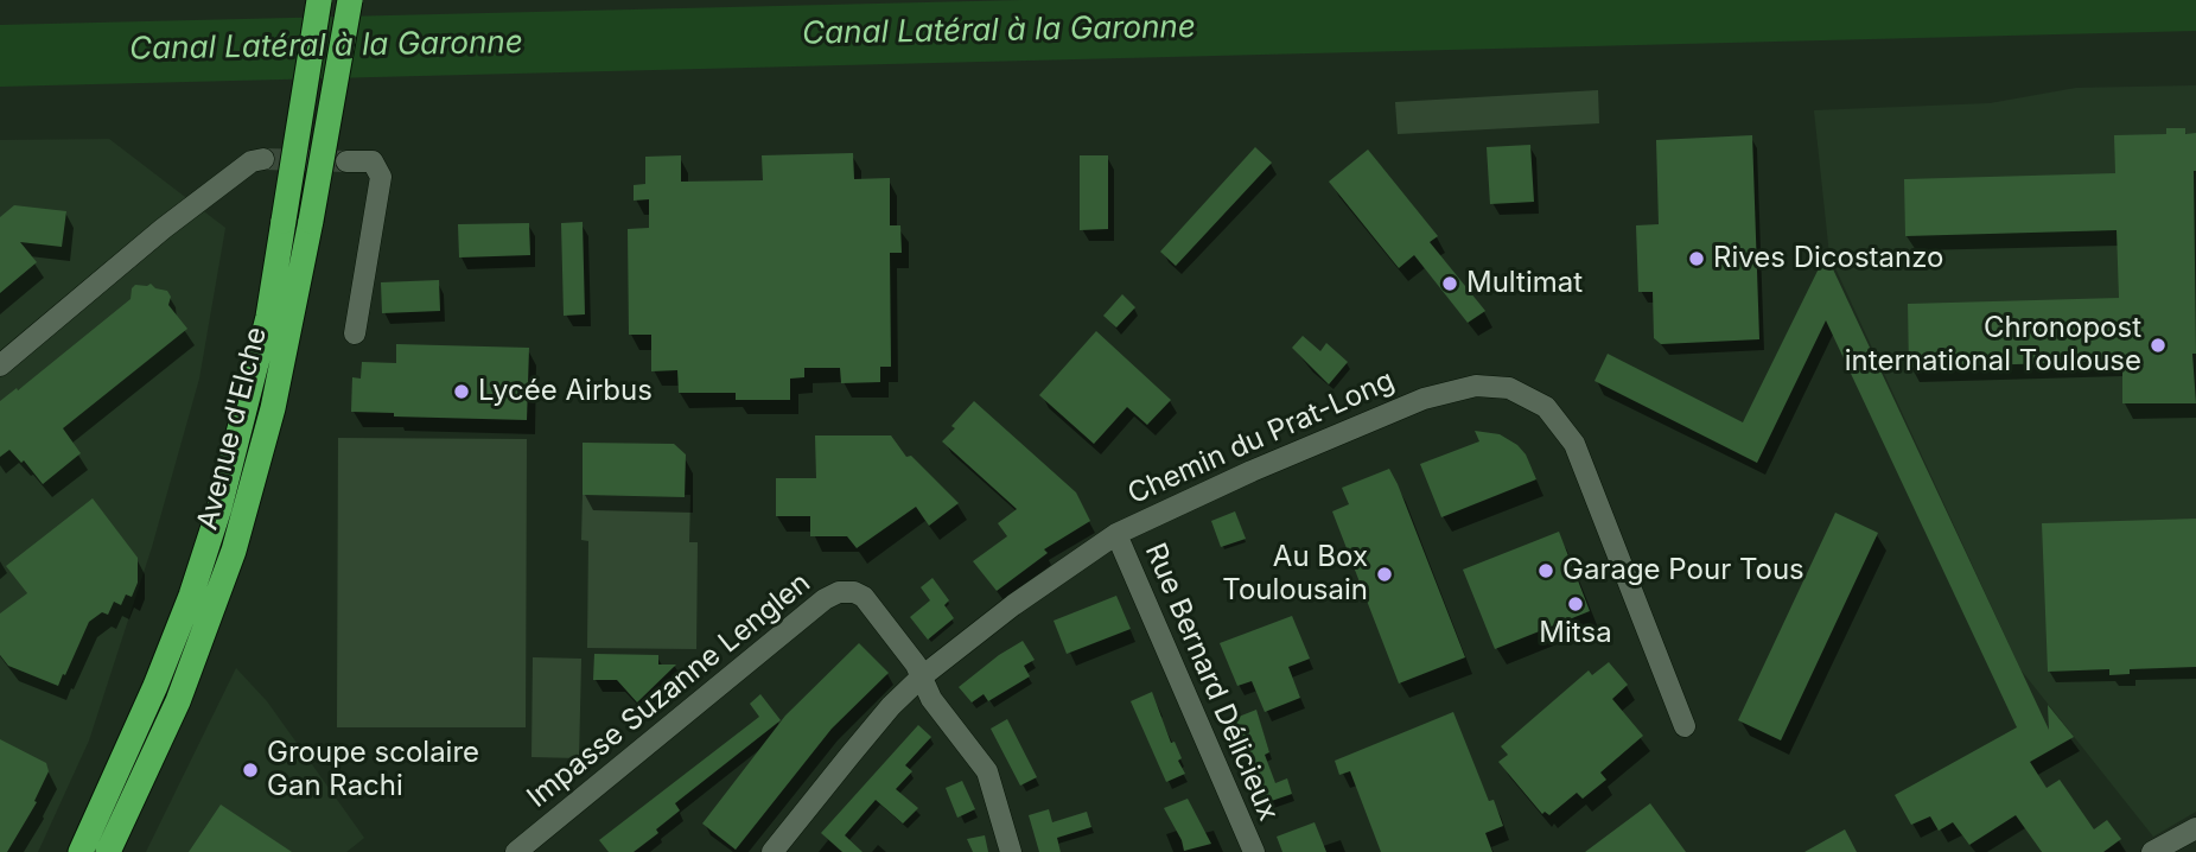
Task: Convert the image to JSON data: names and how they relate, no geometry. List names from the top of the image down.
{
  "streets": {
    "highway": ["Avenue d'Elche"],
    "street": ["Chemin du Prat-Long", "Rue Bernard Délicieux", "Impasse Suzanne Lenglen"]
  },
  "crossings": [
    ["Chemin du Prat-Long", "Rue Bernard Délicieux"],
    ["Chemin du Prat-Long", "Impasse Suzanne Lenglen"]
  ],
  "water": ["Canal Latéral à la Garonne"],
  "places": [
    "Rives Dicostanzo",
    "Multimat",
    "Chronopost international Toulouse",
    "Lycée Airbus",
    "Garage Pour Tous",
    "Au Box Toulousain",
    "Mitsa",
    "Groupe scolaire Gan Rachi"
  ]
}
